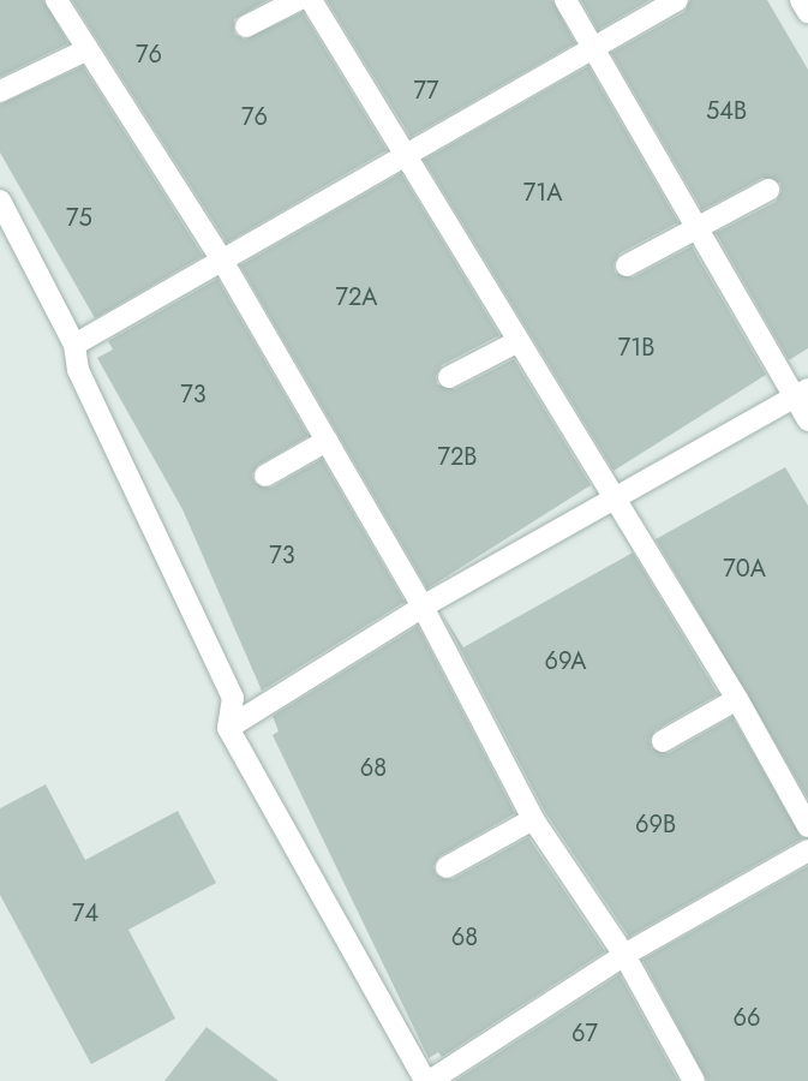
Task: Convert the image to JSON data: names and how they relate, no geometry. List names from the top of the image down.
{
  "house_numbers": [
    "76",
    "77",
    "54B",
    "76",
    "71A",
    "75",
    "72A",
    "71B",
    "73",
    "72B",
    "73",
    "70A",
    "69A",
    "68",
    "69B",
    "74",
    "68",
    "66",
    "67"
  ]
}
